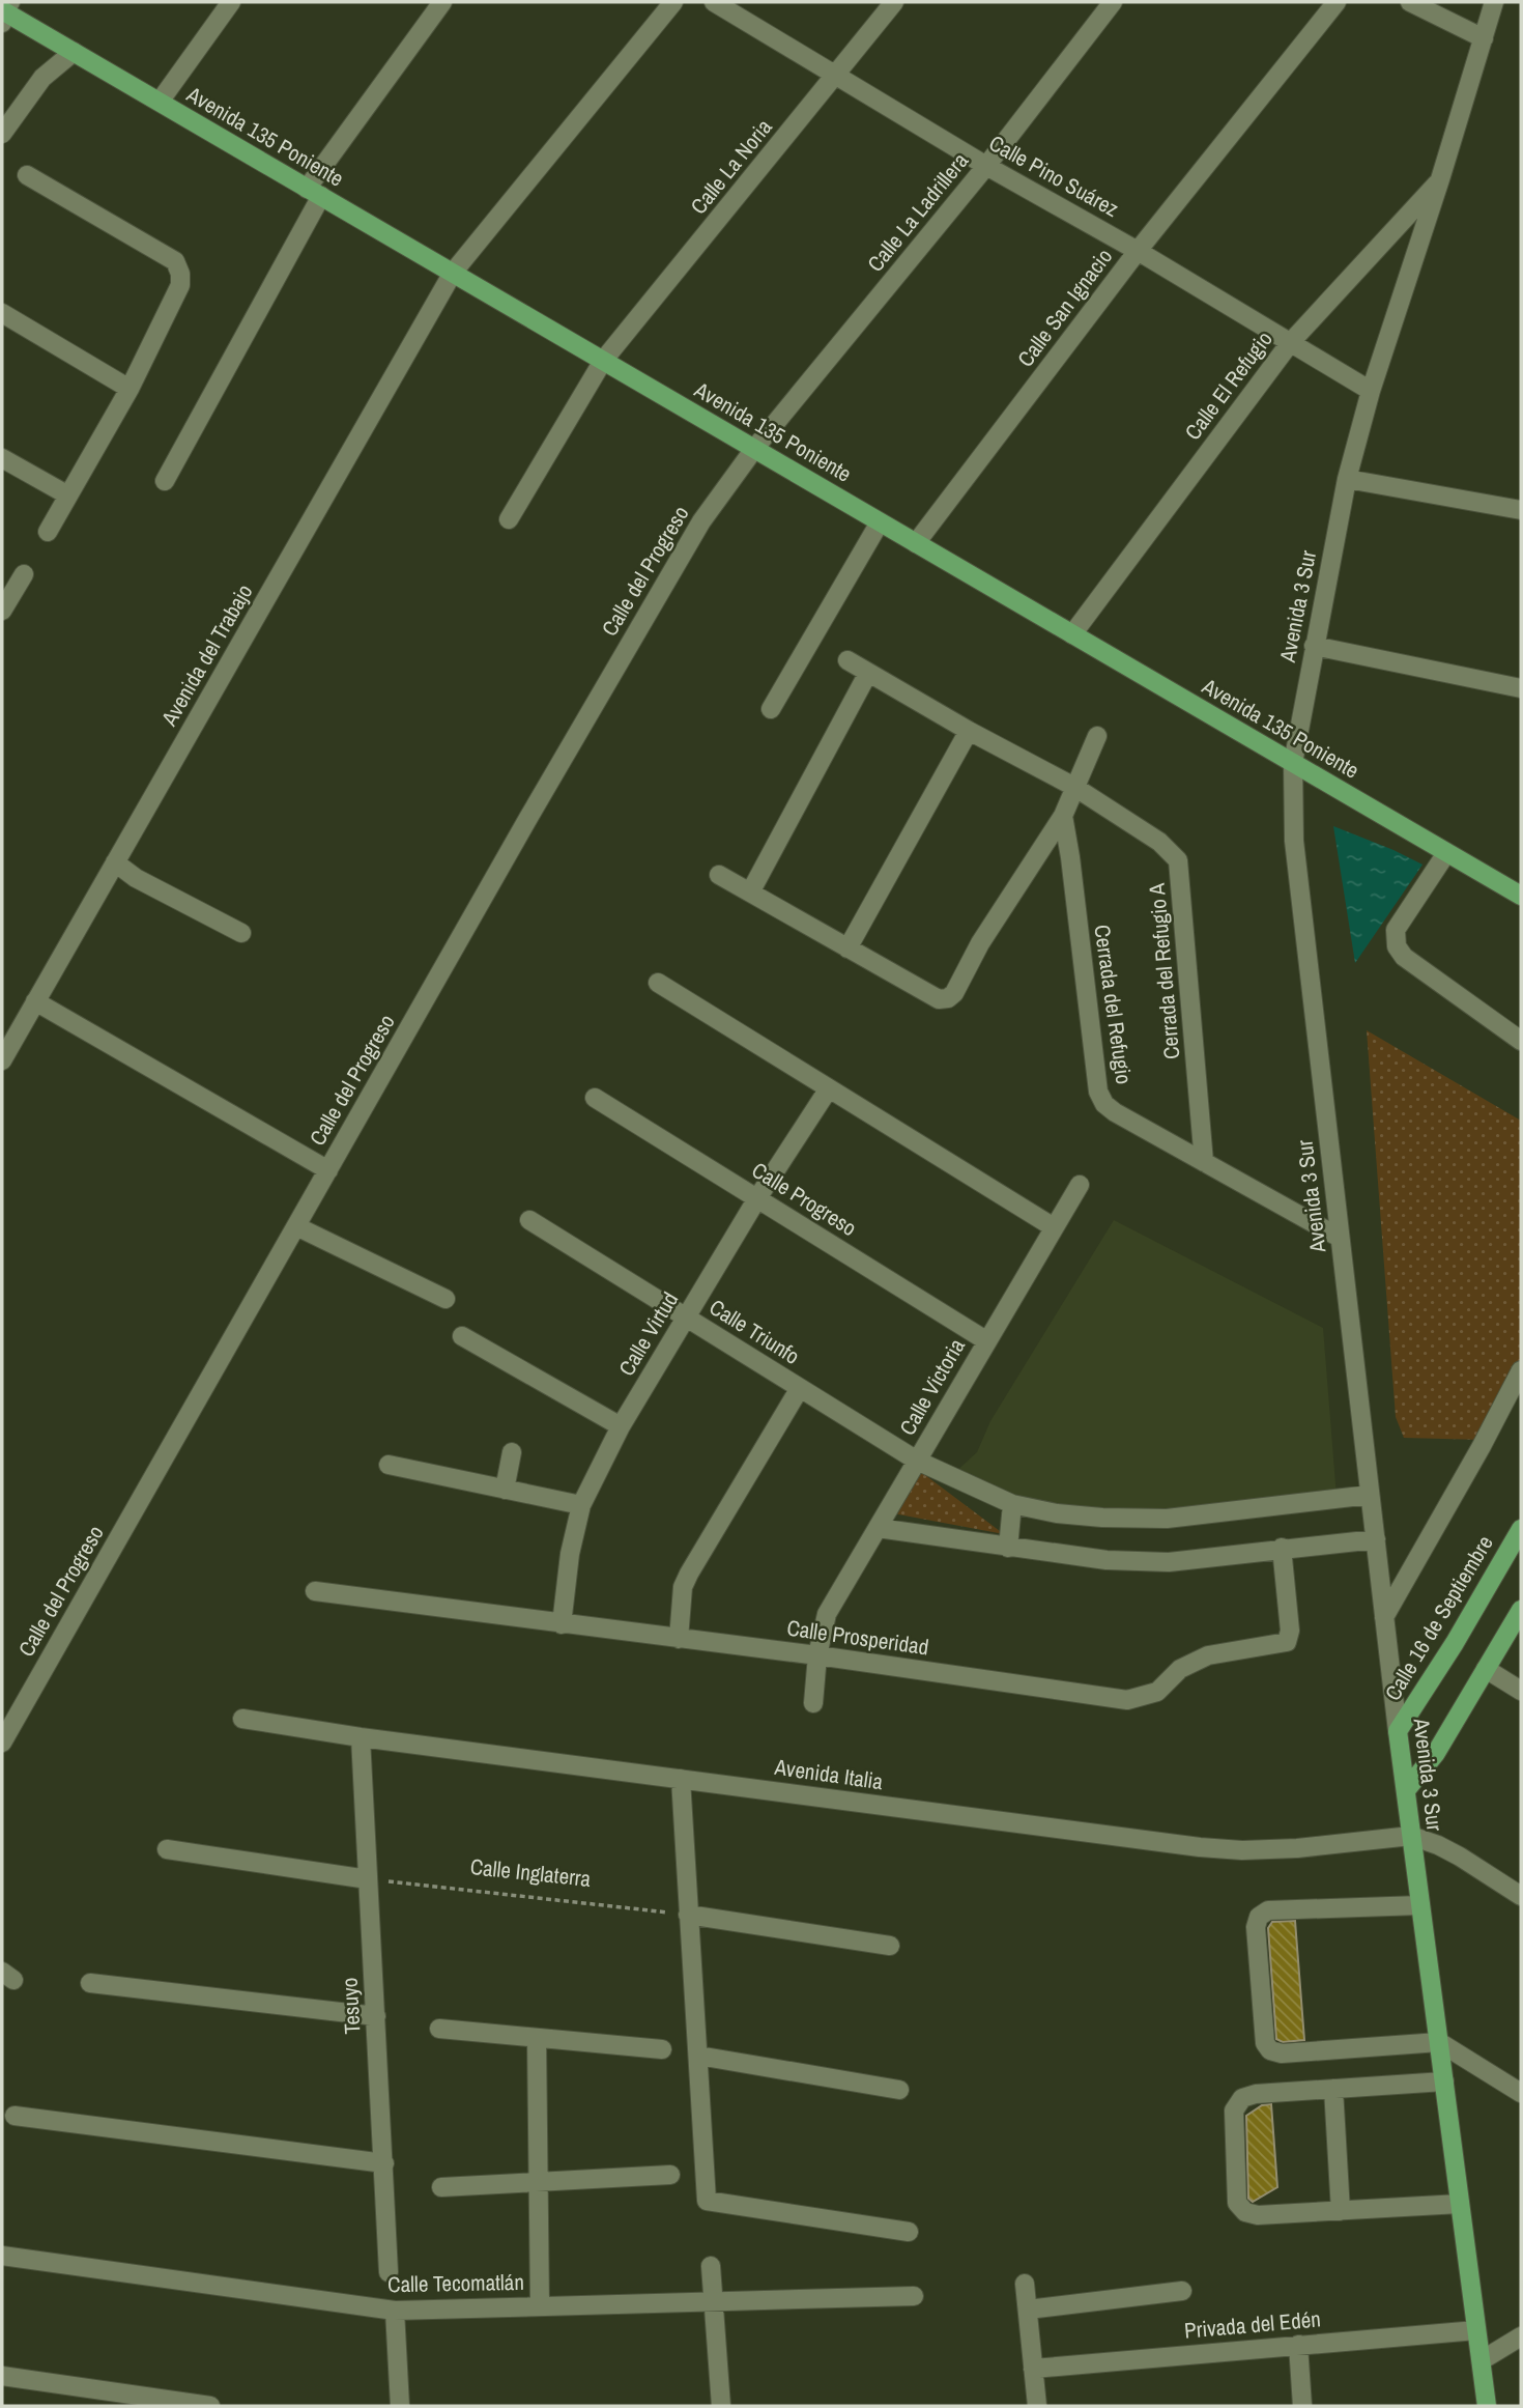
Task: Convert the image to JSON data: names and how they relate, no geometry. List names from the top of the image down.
{
  "streets": {
    "main road": ["Avenida 135 Poniente", "Avenida 3 Sur", "Calle 16 de Septiembre"],
    "street": [
      "Calle La Noria",
      "Calle Pino Suárez",
      "Calle La Ladrillera",
      "Calle San Ignacio",
      "Calle El Refugio",
      "Calle del Progreso",
      "Avenida del Trabajo",
      "Cerrada del Refugio A",
      "Cerrada del Refugio",
      "Calle Progreso",
      "Calle Triunfo",
      "Calle Virtud",
      "Calle Victoria",
      "Calle Prosperidad",
      "Avenida Italia",
      "Tesuyo",
      "Calle Tecomatlán",
      "Privada del Edén"
    ],
    "path": ["Calle Inglaterra"]
  },
  "crossings": [
    ["Avenida 135 Poniente", "Calle La Noria"],
    ["Avenida 135 Poniente", "Calle La Ladrillera"],
    ["Avenida 135 Poniente", "Calle San Ignacio"],
    ["Avenida 135 Poniente", "Calle El Refugio"],
    ["Avenida 135 Poniente", "Calle del Progreso"],
    ["Avenida 135 Poniente", "Avenida 3 Sur"],
    ["Avenida 135 Poniente", "Avenida del Trabajo"],
    ["Calle La Noria", "Calle Pino Suárez"],
    ["Calle Pino Suárez", "Calle La Ladrillera"],
    ["Calle Pino Suárez", "Calle San Ignacio"],
    ["Calle Pino Suárez", "Calle El Refugio"],
    ["Calle Pino Suárez", "Avenida 3 Sur"],
    ["Calle La Ladrillera", "Calle del Progreso"],
    ["Calle El Refugio", "Avenida 3 Sur"],
    ["Avenida 3 Sur", "Cerrada del Refugio"],
    ["Avenida 3 Sur", "Calle Triunfo"],
    ["Avenida 3 Sur", "Calle 16 de Septiembre"],
    ["Avenida 3 Sur", "Avenida Italia"],
    ["Avenida 3 Sur", "Privada del Edén"],
    ["Cerrada del Refugio A", "Cerrada del Refugio"],
    ["Calle Progreso", "Calle Virtud"],
    ["Calle Progreso", "Calle Victoria"],
    ["Calle Triunfo", "Calle Virtud"],
    ["Calle Triunfo", "Calle Victoria"],
    ["Calle Virtud", "Calle Prosperidad"],
    ["Calle Victoria", "Calle Prosperidad"],
    ["Avenida Italia", "Tesuyo"],
    ["Calle Inglaterra", "Tesuyo"]
  ]
}
